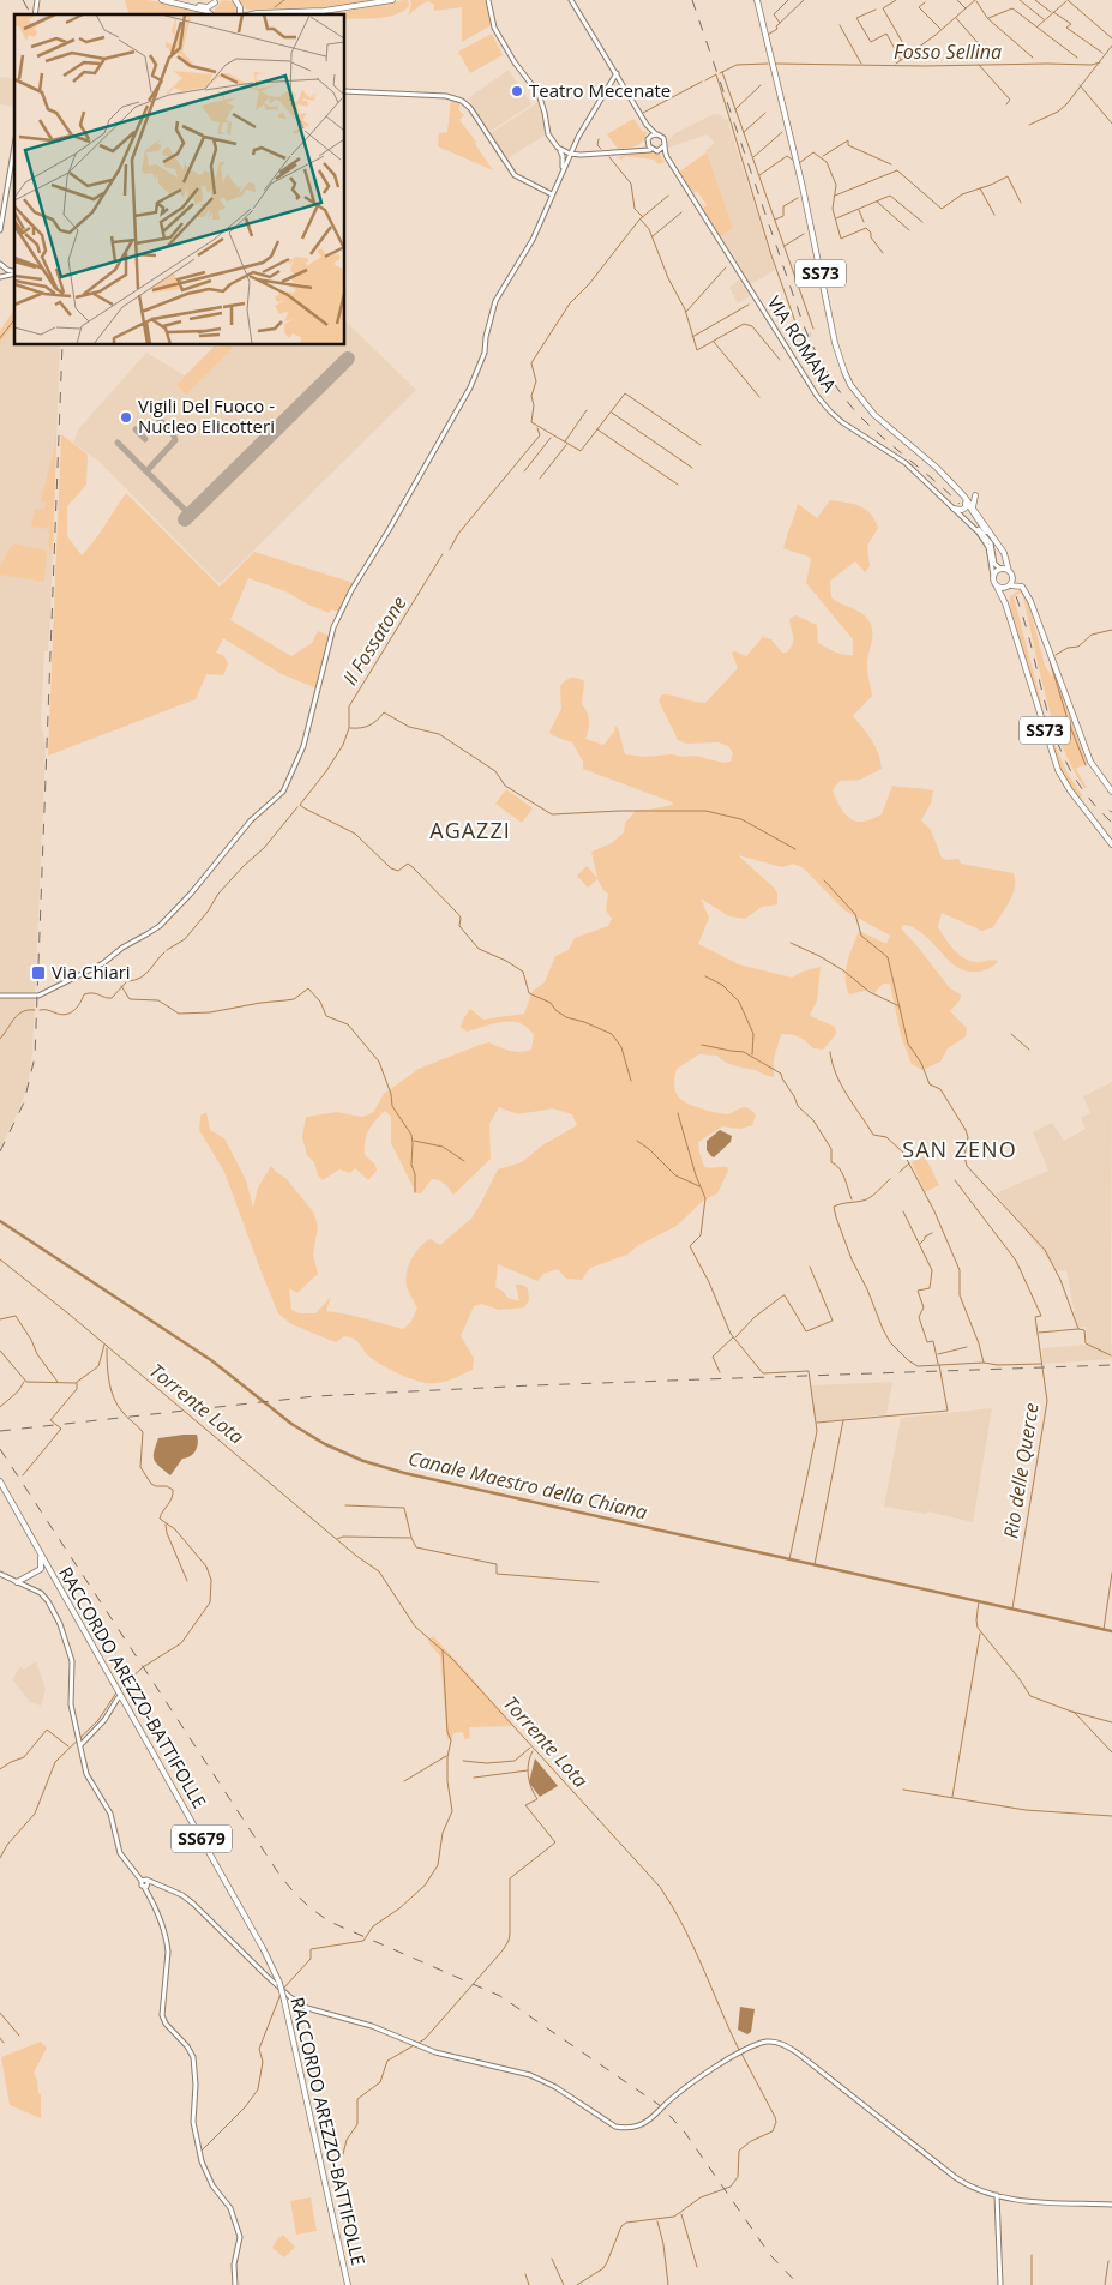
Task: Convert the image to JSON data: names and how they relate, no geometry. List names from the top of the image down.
{
  "streets": {
    "main road": [
      "SS73",
      "VIA ROMANA",
      "RACCORDO AREZZO-BATTIFOLLE",
      "SS679"
    ]
  },
  "crossings": [
    ["SS73", "VIA ROMANA"]
  ],
  "districts": ["AGAZZI", "SAN ZENO"],
  "water": [
    "Fosso Sellina",
    "Il Fossatone",
    "Torrente Lota",
    "Rio delle Querce",
    "Canale Maestro della Chiana"
  ],
  "places": {
    "other": ["Teatro Mecenate", "Vigili Del Fuoco - Nucleo Elicotteri"],
    "transit": ["Via Chiari"]
  }
}
